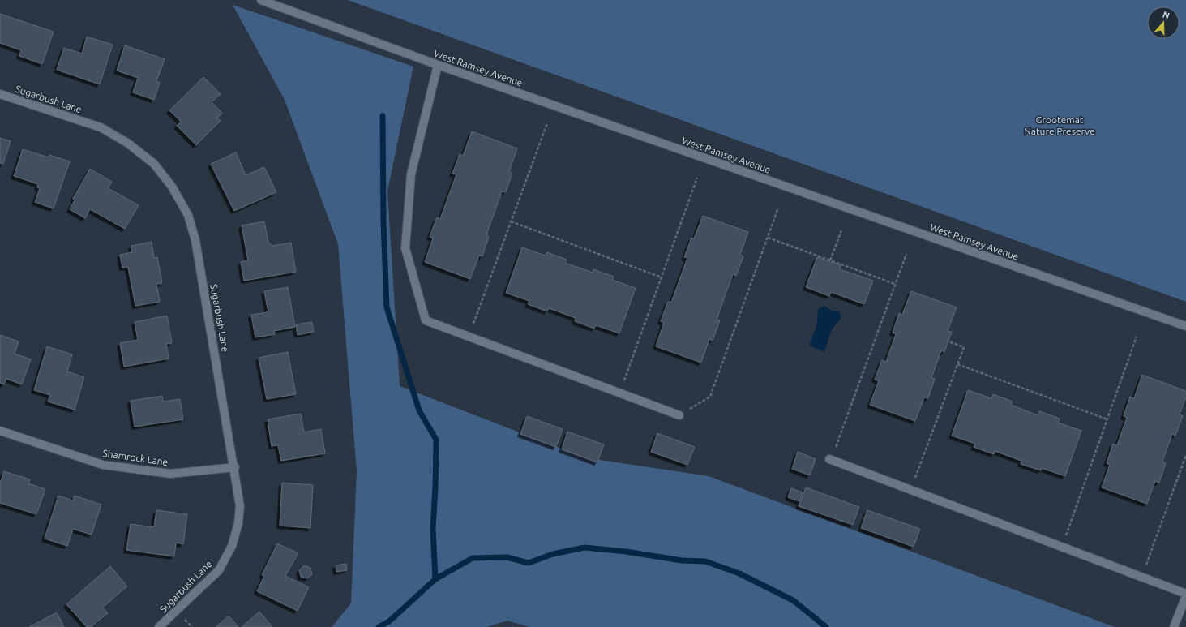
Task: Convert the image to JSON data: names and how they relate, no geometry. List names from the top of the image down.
{
  "streets": {
    "street": ["West Ramsey Avenue", "Sugarbush Lane", "Shamrock Lane"]
  },
  "crossings": [
    ["Sugarbush Lane", "Shamrock Lane"]
  ],
  "parks": ["Grootemat Nature Preserve"],
  "north": "top"
}
